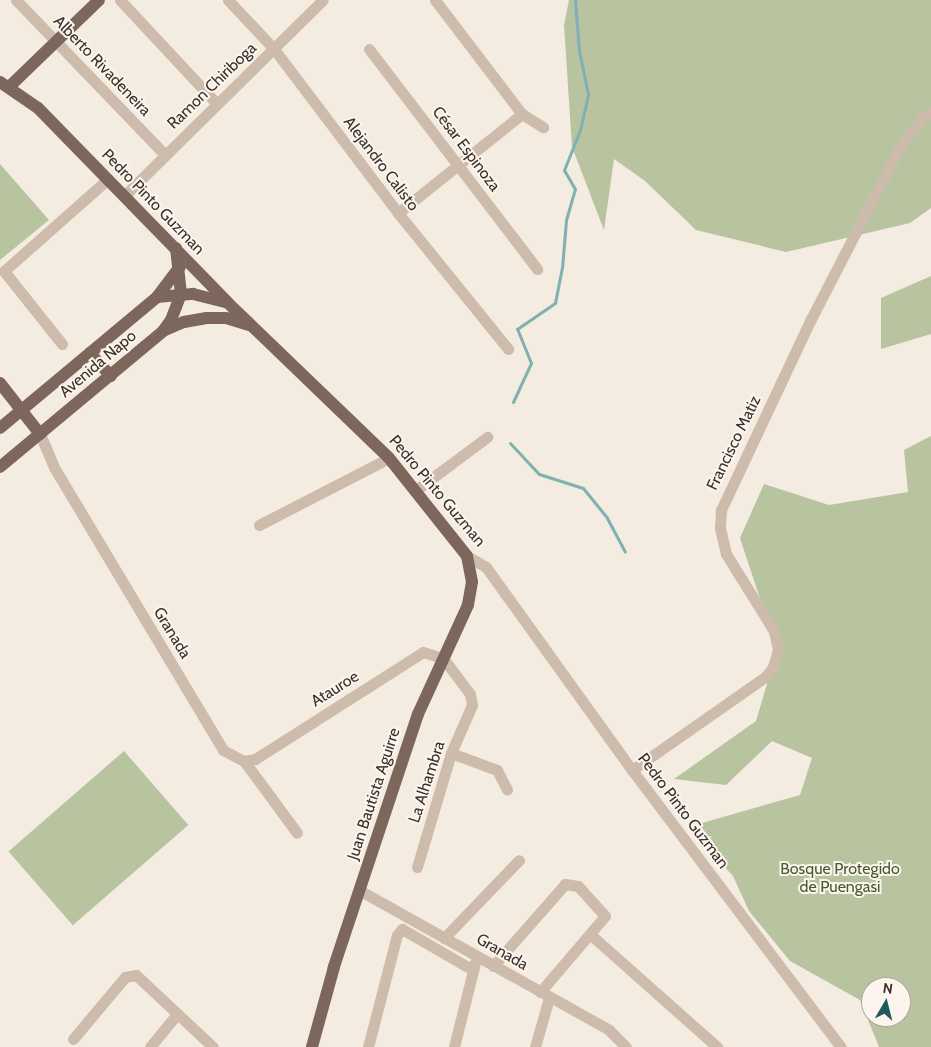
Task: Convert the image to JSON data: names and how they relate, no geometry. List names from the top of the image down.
{
  "streets": {
    "main road": ["Pedro Pinto Guzman", "Avenida Napo", "Juan Bautista Aguirre"],
    "street": [
      "Alberto Rivadeneira",
      "Ramon Chiriboga",
      "César Espinoza",
      "Alejandro Calisto",
      "Francisco Matiz",
      "Granada",
      "Atauroe",
      "La Alhambra"
    ]
  },
  "crossings": [
    ["Alberto Rivadeneira", "Ramon Chiriboga"],
    ["Ramon Chiriboga", "Alejandro Calisto"],
    ["Ramon Chiriboga", "Pedro Pinto Guzman"],
    ["Pedro Pinto Guzman", "Avenida Napo"],
    ["Pedro Pinto Guzman", "Francisco Matiz"],
    ["Pedro Pinto Guzman", "Juan Bautista Aguirre"],
    ["Avenida Napo", "Granada"],
    ["Granada", "Atauroe"],
    ["Granada", "Juan Bautista Aguirre"],
    ["Atauroe", "La Alhambra"],
    ["Atauroe", "Juan Bautista Aguirre"],
    ["La Alhambra", "Juan Bautista Aguirre"]
  ],
  "parks": ["Bosque Protegido de Puengasi"],
  "north": "top"
}
